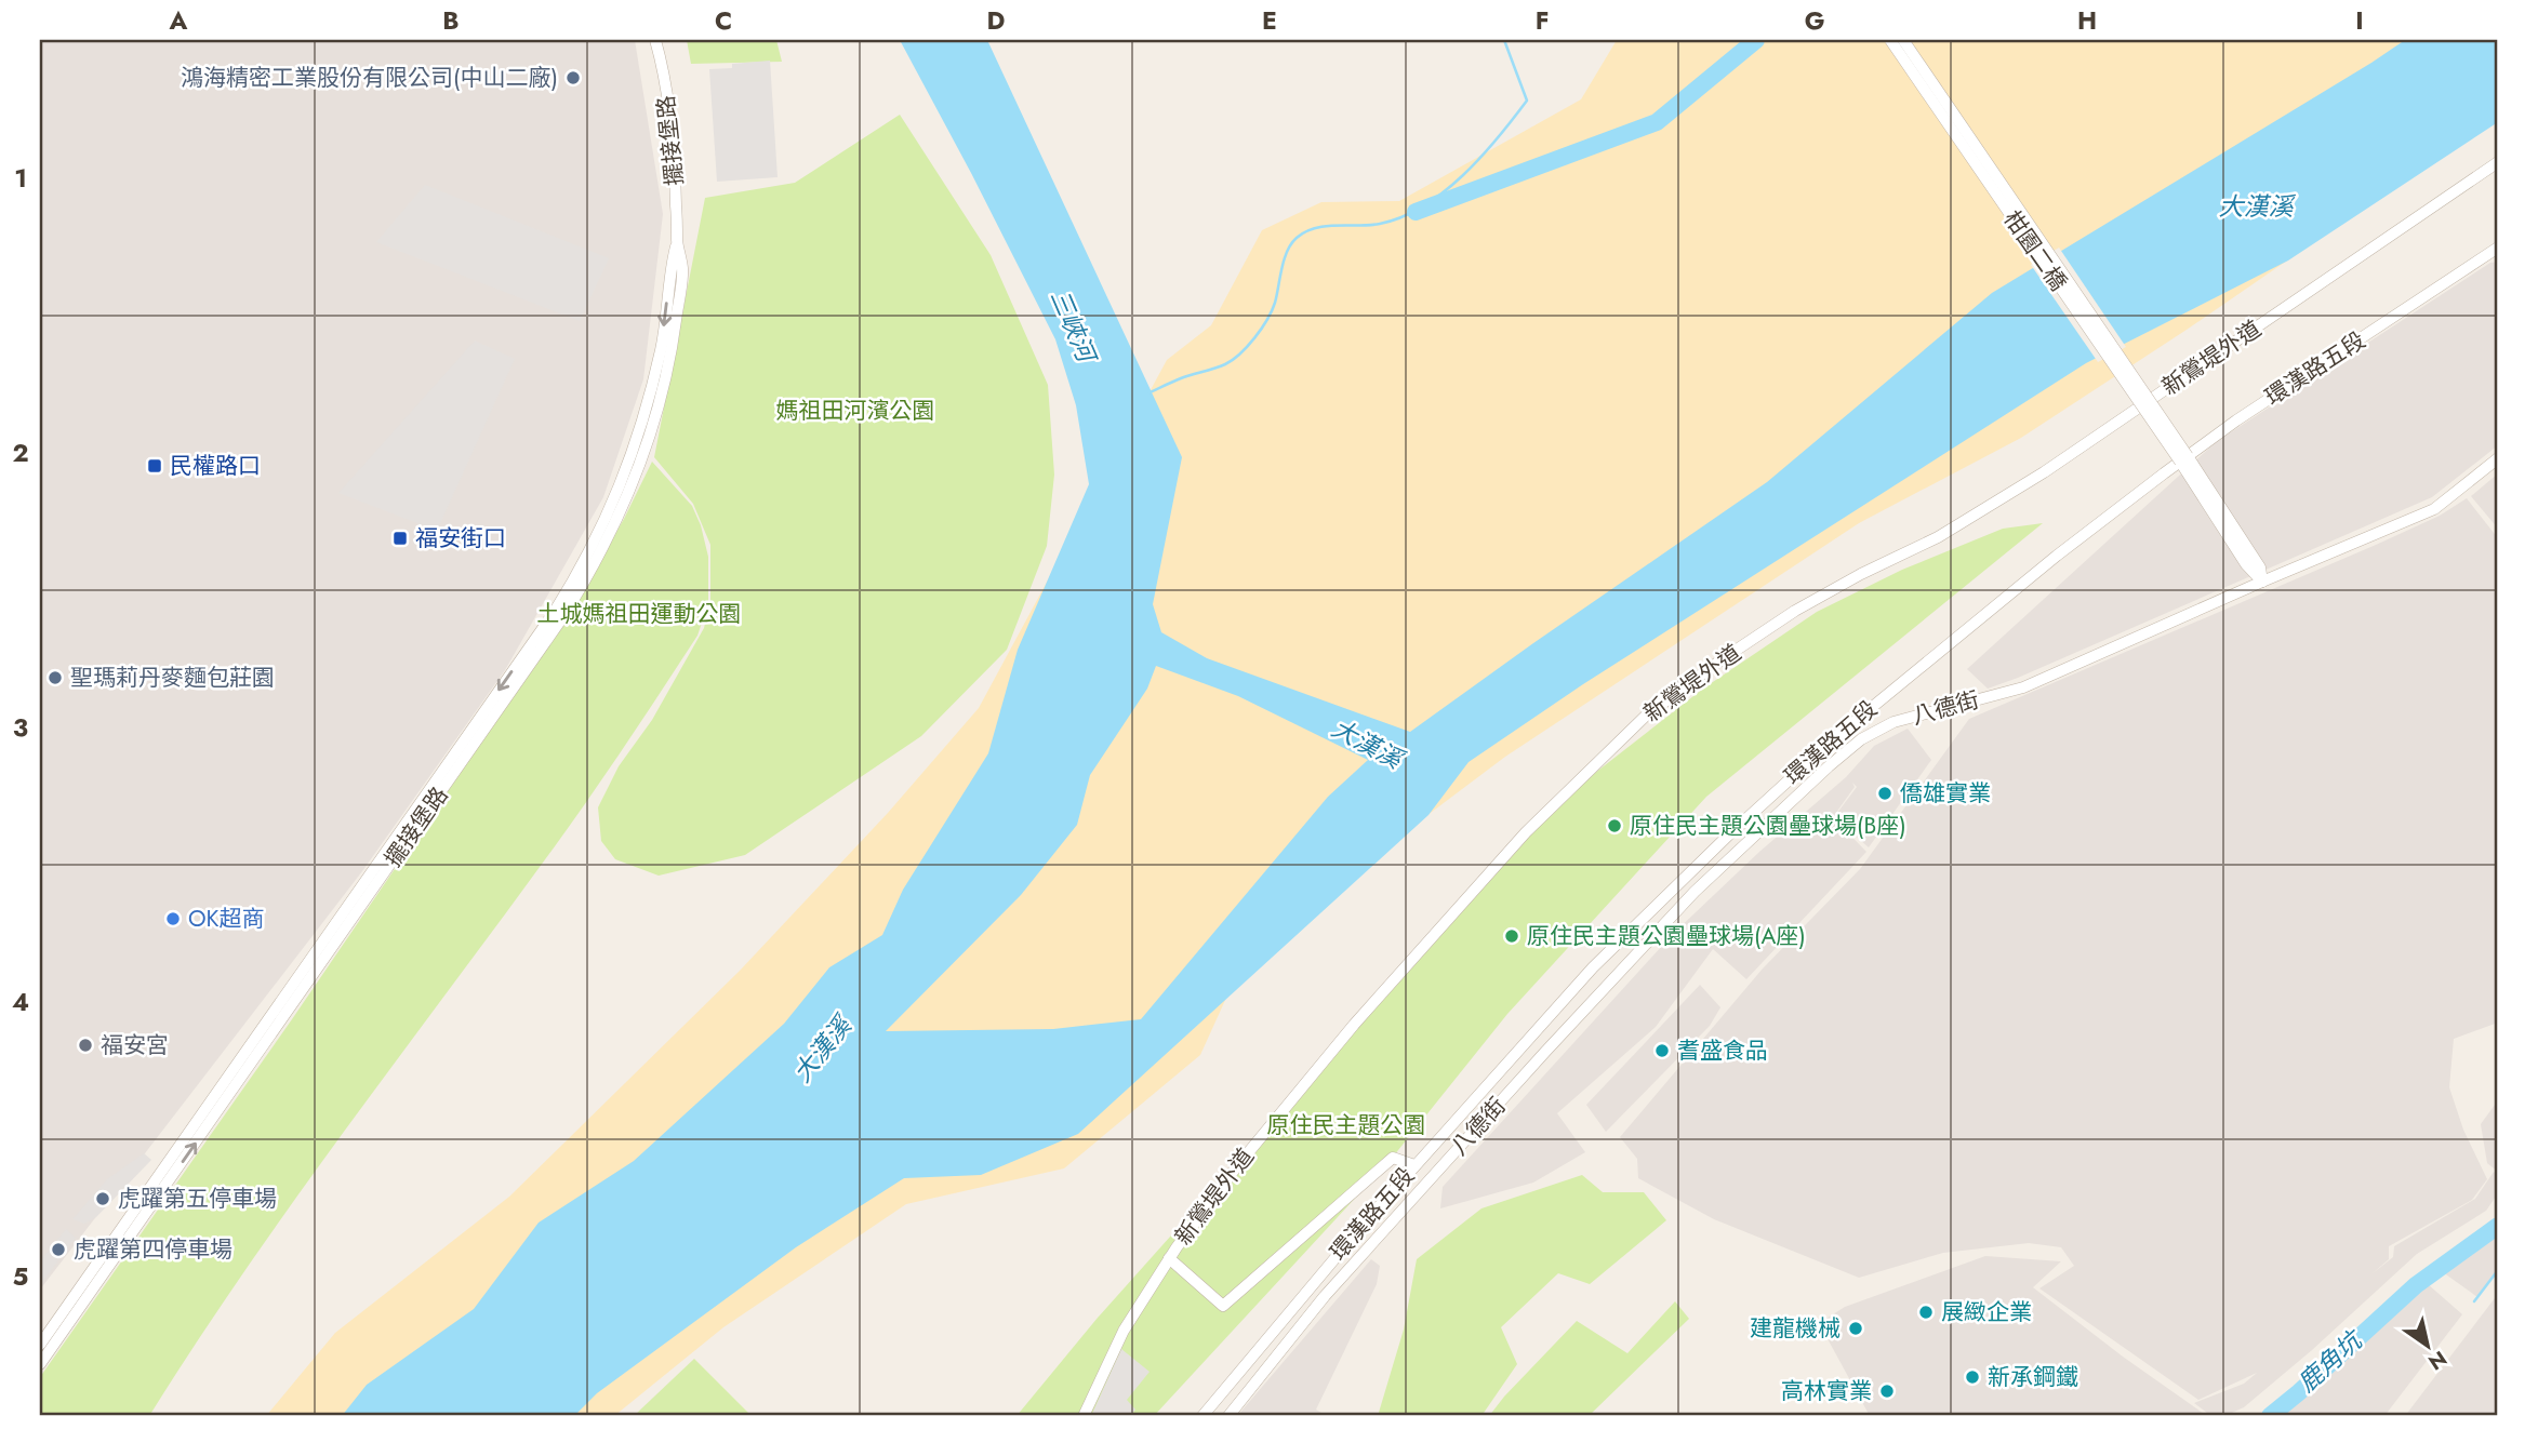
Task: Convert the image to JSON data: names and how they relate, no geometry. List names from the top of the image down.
{
  "streets": {
    "street": [
      "擺接堡路",
      "柑園二橋",
      "新鶯堤外道",
      "環漢路五段",
      "八德街"
    ]
  },
  "crossings": [
    ["柑園二橋", "環漢路五段"]
  ],
  "water": ["大漢溪", "三峽河", "鹿角坑"],
  "parks": ["媽祖田河濱公園", "土城媽祖田運動公園", "原住民主題公園"],
  "places": {
    "other": [
      "鴻海精密工業股份有限公司(中山二廠)",
      "聖瑪莉丹麥麵包莊園",
      "僑雄實業",
      "原住民主題公園壘球場(B座)",
      "OK超商",
      "原住民主題公園壘球場(A座)",
      "福安宮",
      "耆盛食品",
      "虎躍第五停車場",
      "虎躍第四停車場",
      "展緻企業",
      "建龍機械",
      "新承鋼鐵",
      "高林實業"
    ],
    "transit": ["民權路口", "福安街口"]
  },
  "north": "bottom right",
  "grid": {
    "columns": [
      "A",
      "B",
      "C",
      "D",
      "E",
      "F",
      "G",
      "H",
      "I"
    ],
    "rows": [
      "1",
      "2",
      "3",
      "4",
      "5"
    ]
  }
}
